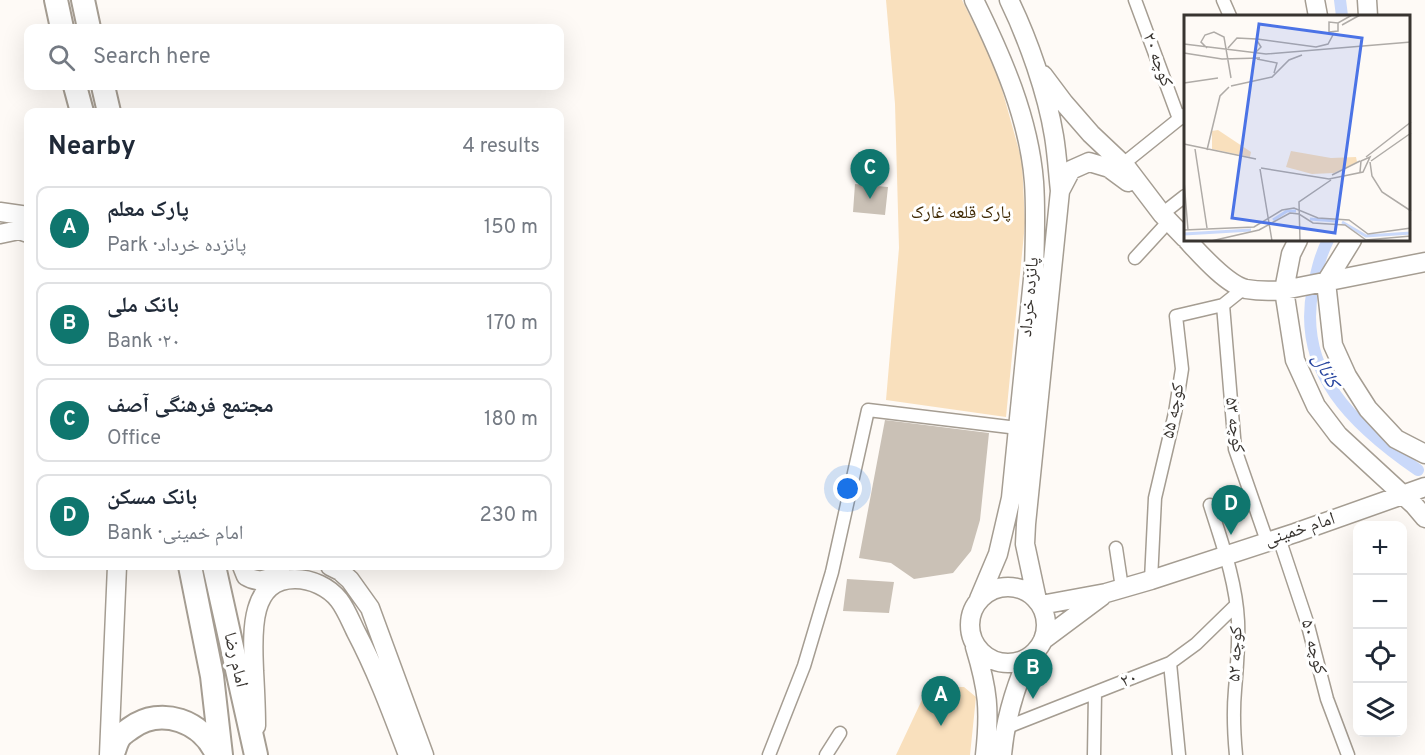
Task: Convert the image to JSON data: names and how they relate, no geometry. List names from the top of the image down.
{
  "streets": {
    "highway": ["امام رضا"],
    "main road": ["پانزده خرداد", "امام خمینی"],
    "street": [
      "کوچه ۲۰",
      "کوچه ۵۵",
      "کوچه ۵۳",
      "کوچه ۵۰",
      "کوچه ۵۲",
      "۲۰"
    ]
  },
  "crossings": [
    ["پانزده خرداد", "امام خمینی"],
    ["کوچه ۵۵", "کوچه ۵۳"],
    ["کوچه ۵۵", "امام خمینی"],
    ["کوچه ۵۳", "امام خمینی"],
    ["کوچه ۵۳", "کوچه ۵۰"],
    ["امام خمینی", "کوچه ۵۰"],
    ["امام خمینی", "کوچه ۵۲"],
    ["کوچه ۵۲", "۲۰"]
  ],
  "water": ["کانال"],
  "parks": ["پارک قلعه غارک"],
  "page": {
    "search": "Search here",
    "heading": ["Nearby", "4 results"],
    "pins": [
      "C",
      "D",
      "B",
      "A"
    ],
    "list": [
      {
        "mark": "A",
        "name": "پارک معلم",
        "note": "Park · پانزده خرداد",
        "value": "150 m"
      },
      {
        "mark": "B",
        "name": "بانک ملی",
        "note": "Bank · ۲۰",
        "value": "170 m"
      },
      {
        "mark": "C",
        "name": "مجتمع فرهنگی آصف",
        "note": "Office",
        "value": "180 m"
      },
      {
        "mark": "D",
        "name": "بانک مسکن",
        "note": "Bank · امام خمینی",
        "value": "230 m"
      }
    ],
    "map_buttons": ["+", "−"]
  }
}
